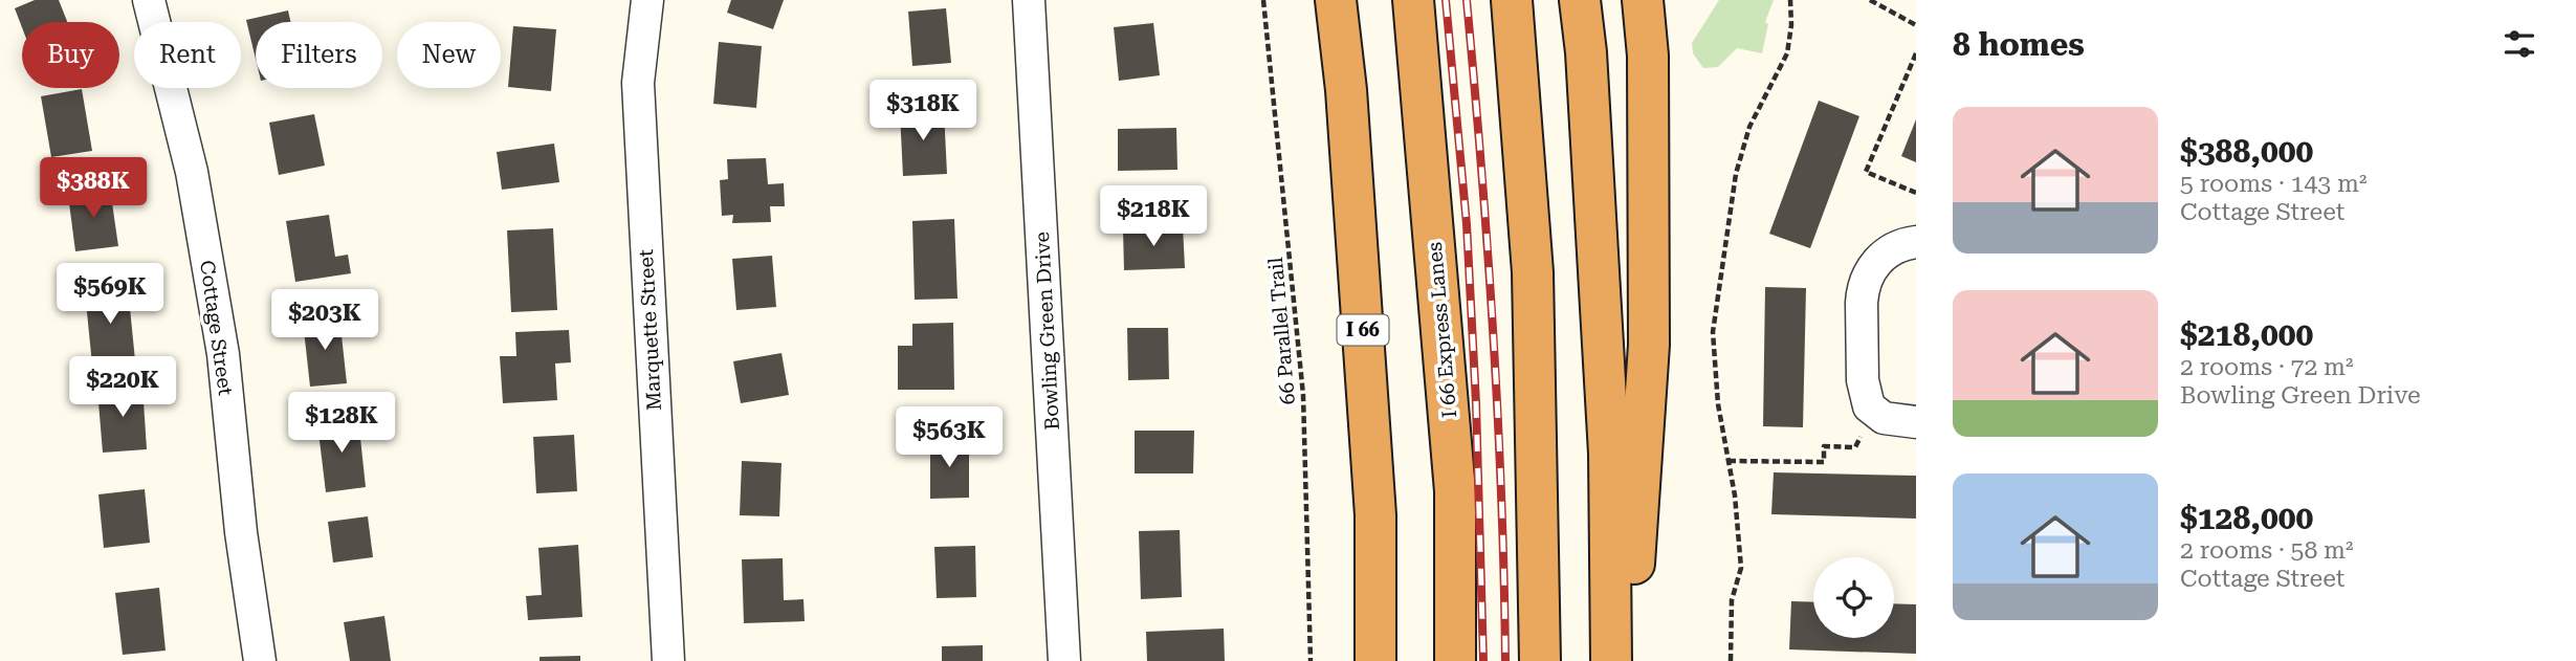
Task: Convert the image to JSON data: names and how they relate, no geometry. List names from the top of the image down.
{
  "streets": {
    "highway": ["I 66", "I 66 Express Lanes"],
    "street": ["Cottage Street", "Marquette Street", "Bowling Green Drive"],
    "path": ["66 Parallel Trail"]
  },
  "page": {
    "heading": "8 homes",
    "chip": [
      "Buy",
      "Rent",
      "Filters",
      "New"
    ],
    "price": [
      "$318K",
      "$388K",
      "$218K",
      "$569K",
      "$203K",
      "$220K",
      "$128K",
      "$563K"
    ],
    "list": [
      {
        "name": "$388,000",
        "note": "5 rooms · 143 m² · Cottage Street"
      },
      {
        "name": "$218,000",
        "note": "2 rooms · 72 m² · Bowling Green Drive"
      },
      {
        "name": "$128,000",
        "note": "2 rooms · 58 m² · Cottage Street"
      }
    ]
  }
}
